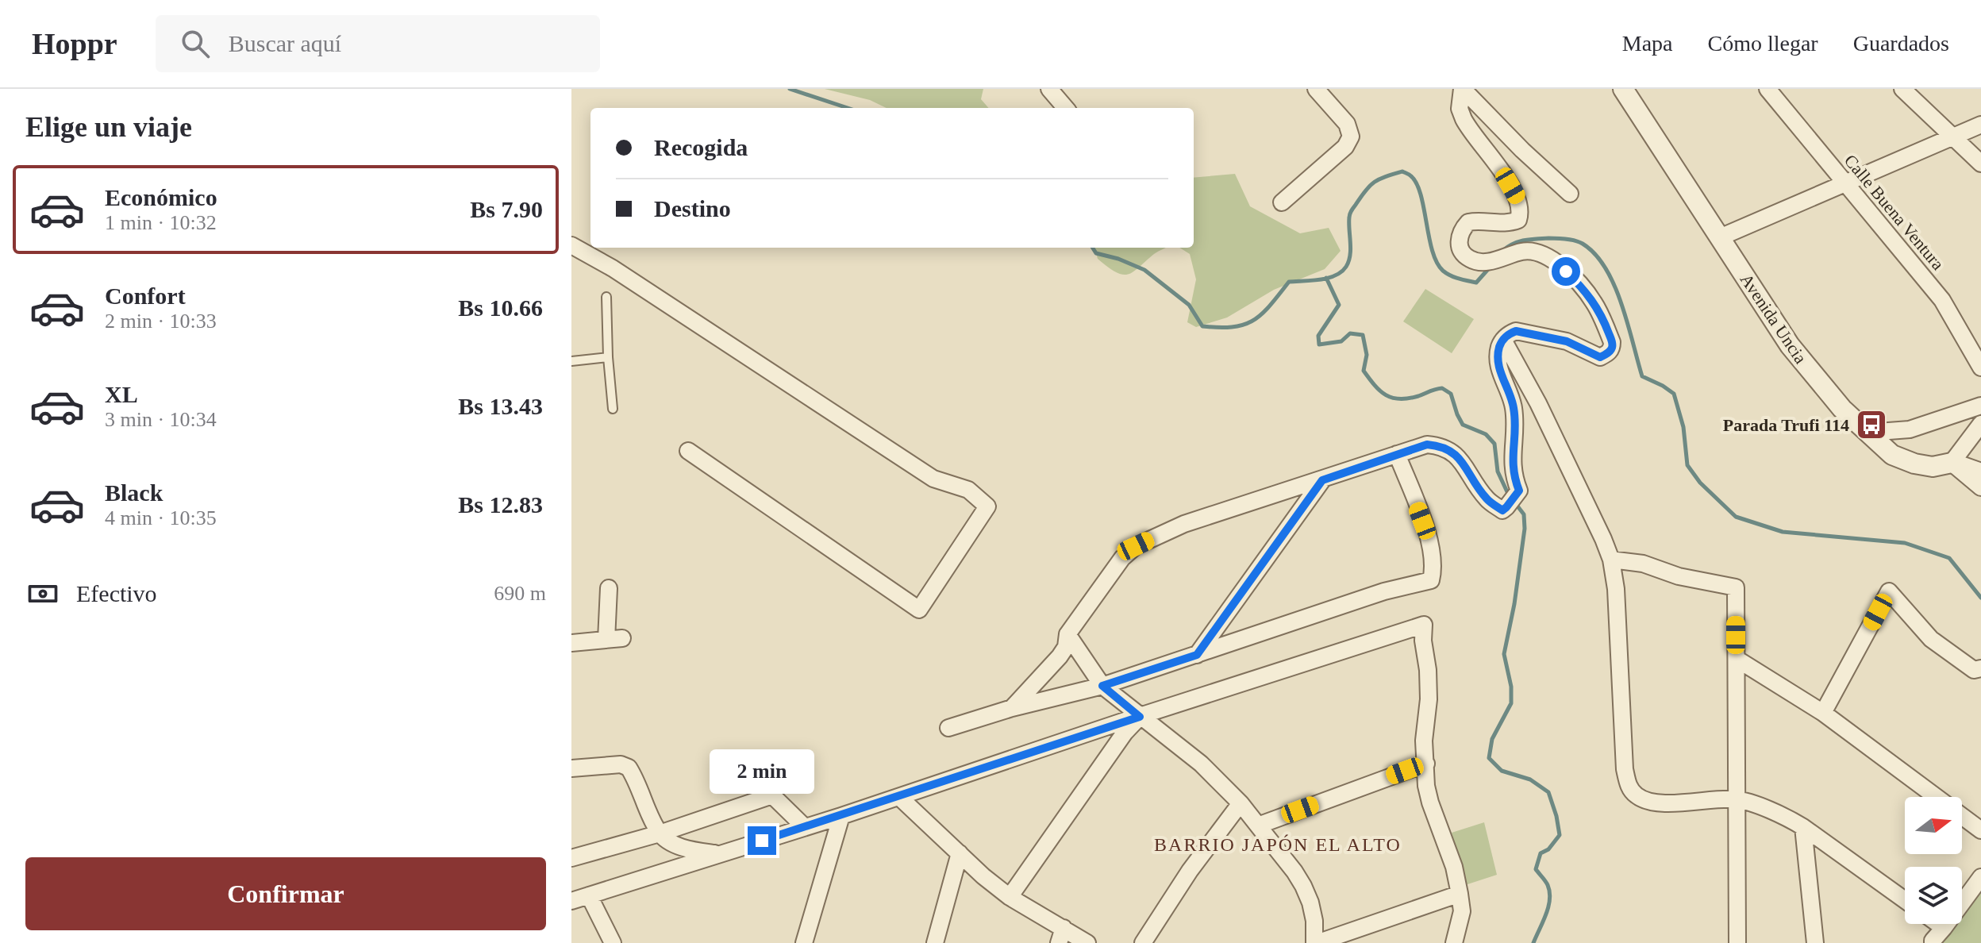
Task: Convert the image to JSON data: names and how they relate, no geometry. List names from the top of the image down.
{
  "streets": {
    "street": ["Calle Buena Ventura", "Avenida Uncia"]
  },
  "districts": ["BARRIO JAPÓN EL ALTO"],
  "places": {
    "bus stop": ["Parada Trufi 114"]
  },
  "north": "right",
  "page": {
    "header": "Hoppr",
    "search": "Buscar aquí",
    "nav": ["Mapa", "Cómo llegar", "Guardados"],
    "heading": "Elige un viaje",
    "banner": ["Recogida", "Destino"],
    "list": [
      {
        "name": "Económico",
        "note": "1 min · 10:32",
        "value": "Bs 7.90"
      },
      {
        "name": "Confort",
        "note": "2 min · 10:33",
        "value": "Bs 10.66"
      },
      {
        "name": "XL",
        "note": "3 min · 10:34",
        "value": "Bs 13.43"
      },
      {
        "name": "Black",
        "note": "4 min · 10:35",
        "value": "Bs 12.83"
      }
    ],
    "pay": ["Efectivo", "690 m"],
    "bubble": "2 min",
    "buttons": "Confirmar"
  }
}
